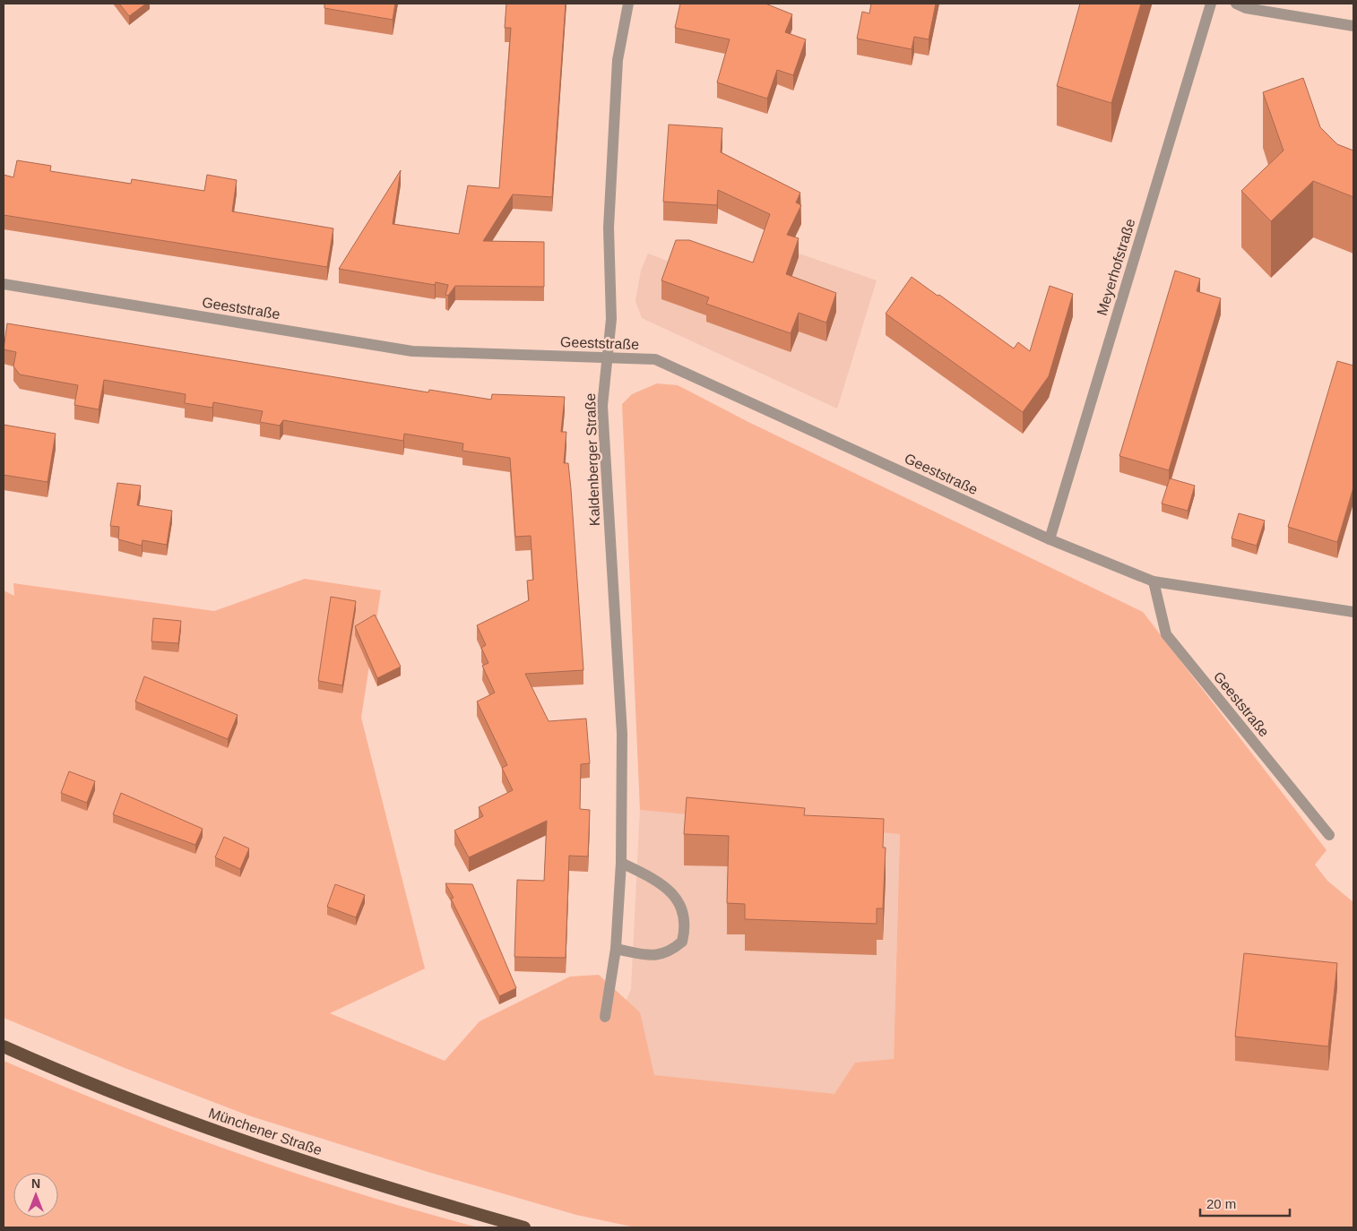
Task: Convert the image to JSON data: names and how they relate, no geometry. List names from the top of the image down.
{
  "streets": {
    "highway": ["Münchener Straße"],
    "street": ["Meyerhofstraße", "Geeststraße", "Kaldenberger Straße"]
  },
  "crossings": [
    ["Meyerhofstraße", "Geeststraße"],
    ["Geeststraße", "Kaldenberger Straße"]
  ],
  "scale_bar": "20 m",
  "north": "top"
}
